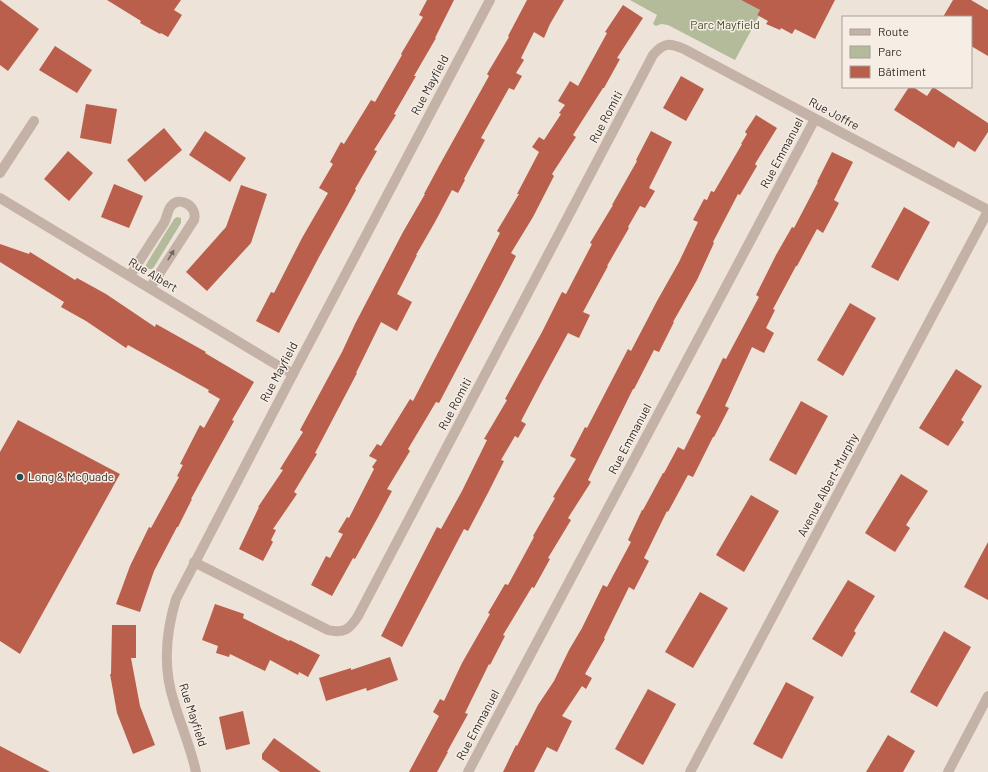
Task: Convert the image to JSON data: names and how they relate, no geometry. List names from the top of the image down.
{
  "streets": {
    "street": [
      "Rue Mayfield",
      "Rue Joffre",
      "Rue Romiti",
      "Rue Emmanuel",
      "Rue Albert",
      "Avenue Albert-Murphy"
    ]
  },
  "crossings": [
    ["Rue Mayfield", "Rue Romiti"],
    ["Rue Mayfield", "Rue Albert"],
    ["Rue Joffre", "Rue Romiti"],
    ["Rue Joffre", "Rue Emmanuel"],
    ["Rue Joffre", "Avenue Albert-Murphy"]
  ],
  "parks": ["Parc Mayfield"],
  "places": ["Long & McQuade"],
  "legend": ["Route", "Parc", "Bâtiment"]
}
